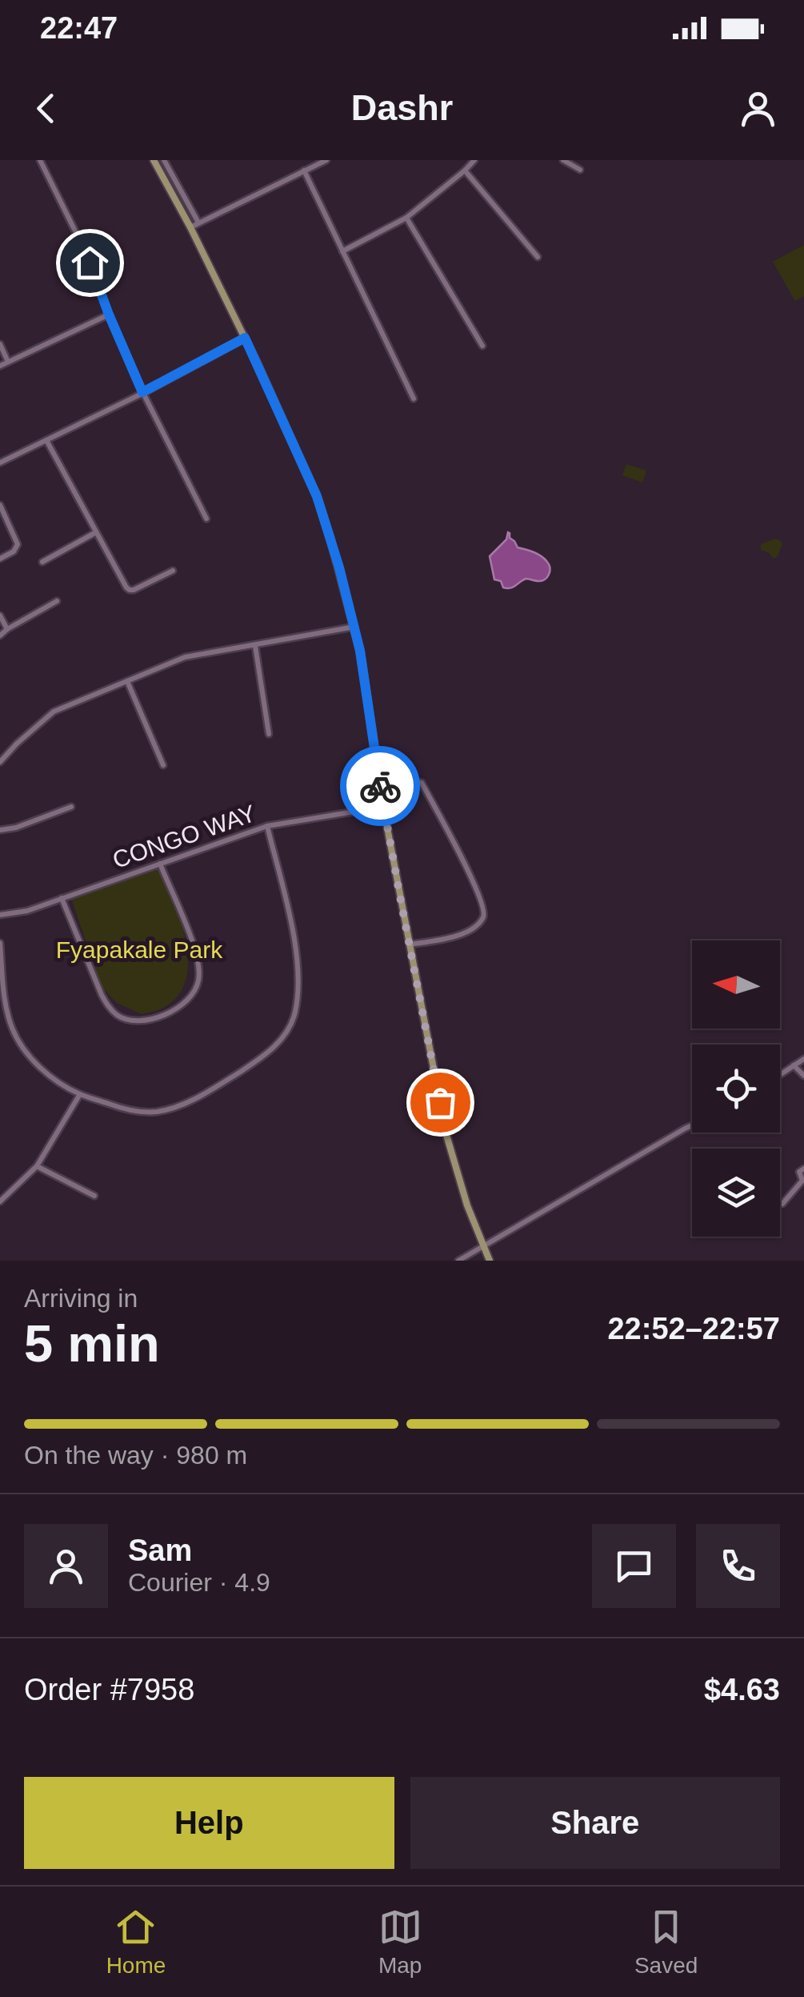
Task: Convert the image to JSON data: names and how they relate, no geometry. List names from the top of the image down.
{
  "streets": {
    "street": ["CONGO WAY"]
  },
  "parks": ["Fyapakale Park"],
  "north": "left",
  "page": {
    "status": "22:47",
    "header": "Dashr",
    "heading": ["5 min", "Arriving in", "22:52–22:57"],
    "panel": [
      "Sam",
      "Courier · 4.9",
      "Order #7958",
      "$4.63"
    ],
    "bar": "On the way · 980 m",
    "buttons": ["Help", "Share"],
    "tabs": ["Home", "Map", "Saved"]
  }
}
